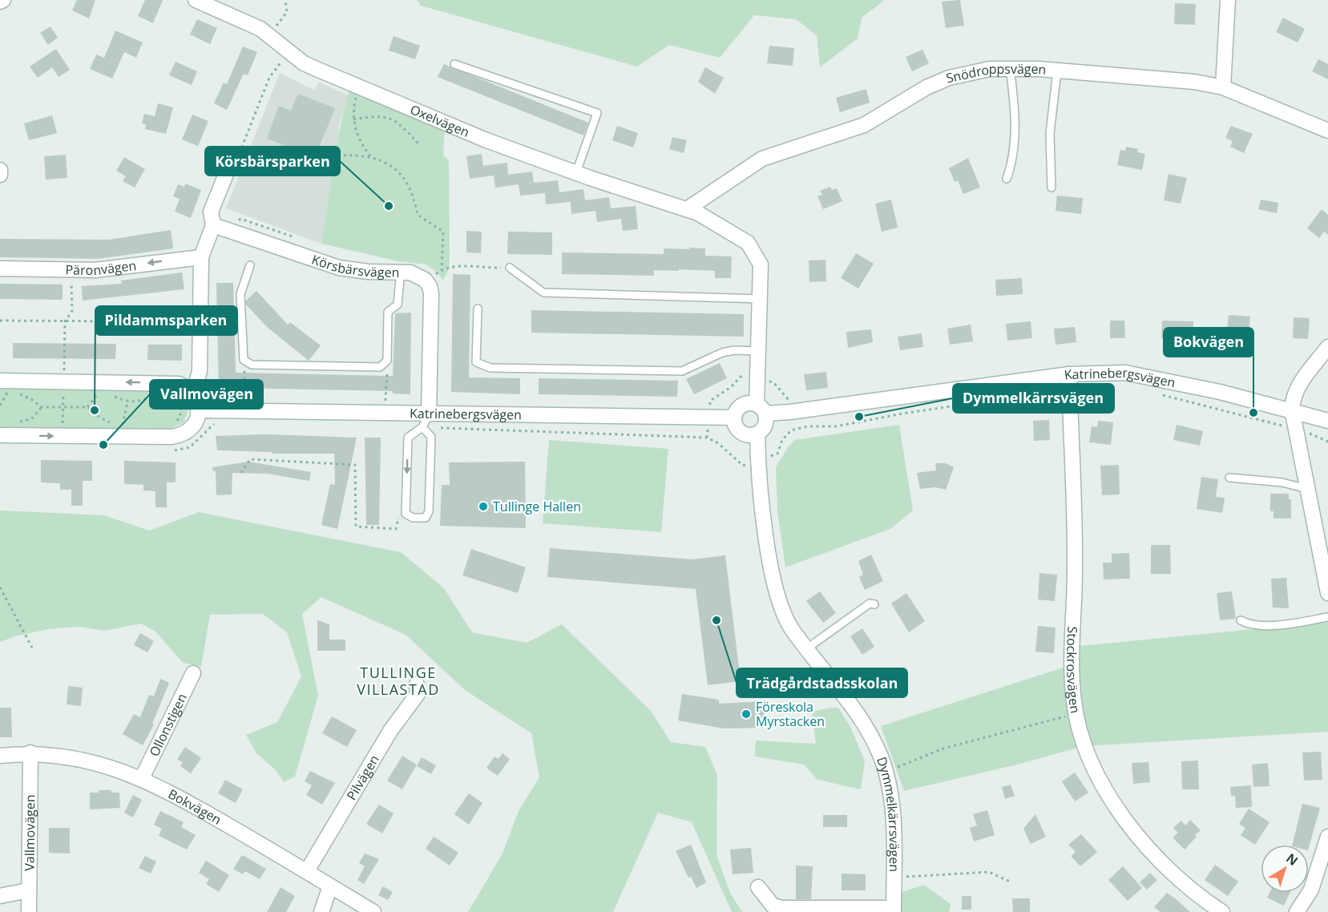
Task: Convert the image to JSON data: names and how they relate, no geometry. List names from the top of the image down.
{
  "streets": {
    "street": [
      "Snödroppsvägen",
      "Oxelvägen",
      "Körsbärsvägen",
      "Päronvägen",
      "Katrinebergsvägen",
      "Stockrosvägen",
      "Ollonstigen",
      "Pilvägen",
      "Bokvägen",
      "Dymmelkärrsvägen",
      "Vallmovägen"
    ]
  },
  "crossings": [
    ["Snödroppsvägen", "Oxelvägen"],
    ["Körsbärsvägen", "Katrinebergsvägen"],
    ["Katrinebergsvägen", "Stockrosvägen"],
    ["Katrinebergsvägen", "Dymmelkärrsvägen"],
    ["Ollonstigen", "Bokvägen"],
    ["Pilvägen", "Bokvägen"],
    ["Bokvägen", "Vallmovägen"]
  ],
  "districts": ["TULLINGE VILLASTAD"],
  "places": [
    "Körsbärsparken",
    "Pildammsparken",
    "Bokvägen",
    "Dymmelkärrsvägen",
    "Vallmovägen",
    "Tullinge Hallen",
    "Trädgårdstadsskolan",
    "Föreskola Myrstacken"
  ],
  "north": "top right"
}
